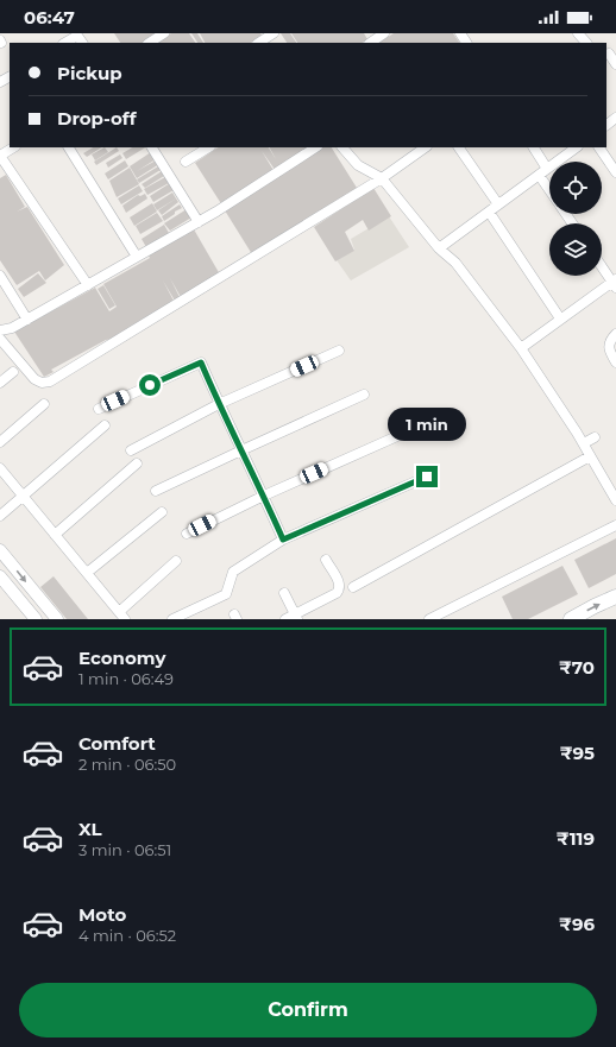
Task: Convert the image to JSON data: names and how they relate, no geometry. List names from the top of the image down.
{
  "page": {
    "status": "06:47",
    "banner": ["Pickup", "Drop-off"],
    "bubble": "1 min",
    "list": [
      {
        "name": "Economy",
        "note": "1 min · 06:49",
        "value": "₹70"
      },
      {
        "name": "Comfort",
        "note": "2 min · 06:50",
        "value": "₹95"
      },
      {
        "name": "XL",
        "note": "3 min · 06:51",
        "value": "₹119"
      },
      {
        "name": "Moto",
        "note": "4 min · 06:52",
        "value": "₹96"
      }
    ],
    "buttons": "Confirm"
  }
}
